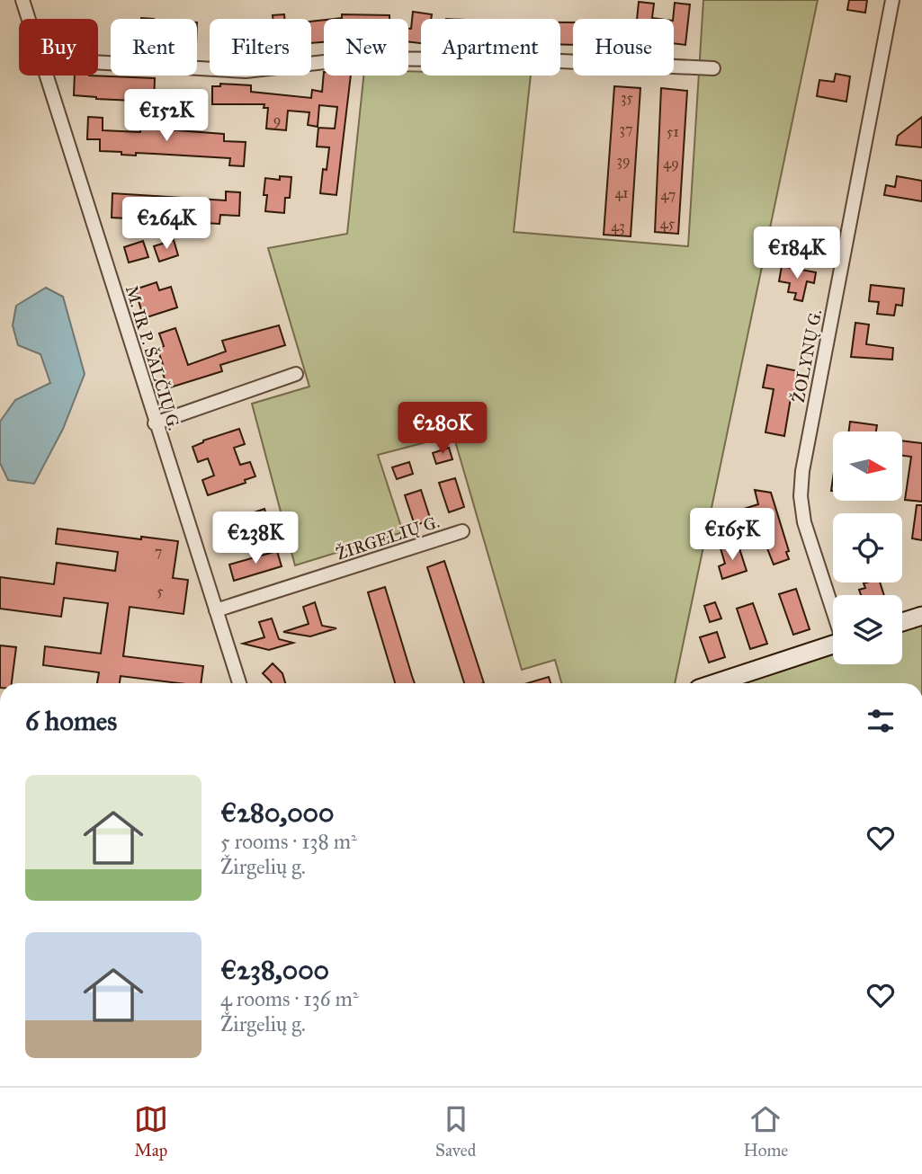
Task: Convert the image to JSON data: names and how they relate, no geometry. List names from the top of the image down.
{
  "streets": {
    "street": ["ŽOLYNŲ G.", "M. IR P. ŠALČIŲ G.", "ŽIRGELIŲ G."]
  },
  "crossings": [
    ["M. IR P. ŠALČIŲ G.", "ŽIRGELIŲ G."]
  ],
  "house_numbers": [
    "35",
    "9",
    "37",
    "51",
    "39",
    "49",
    "41",
    "47",
    "45",
    "43",
    "7",
    "5"
  ],
  "north": "right",
  "page": {
    "chip": [
      "Buy",
      "Rent",
      "Filters",
      "New",
      "Apartment",
      "House"
    ],
    "price": [
      "€152K",
      "€264K",
      "€184K",
      "€280K",
      "€165K",
      "€238K"
    ],
    "heading": "6 homes",
    "list": [
      {
        "name": "€280,000",
        "note": "5 rooms · 138 m² · Žirgelių g."
      },
      {
        "name": "€238,000",
        "note": "4 rooms · 136 m² · Žirgelių g."
      }
    ],
    "tabs": ["Map", "Saved", "Home"]
  }
}
